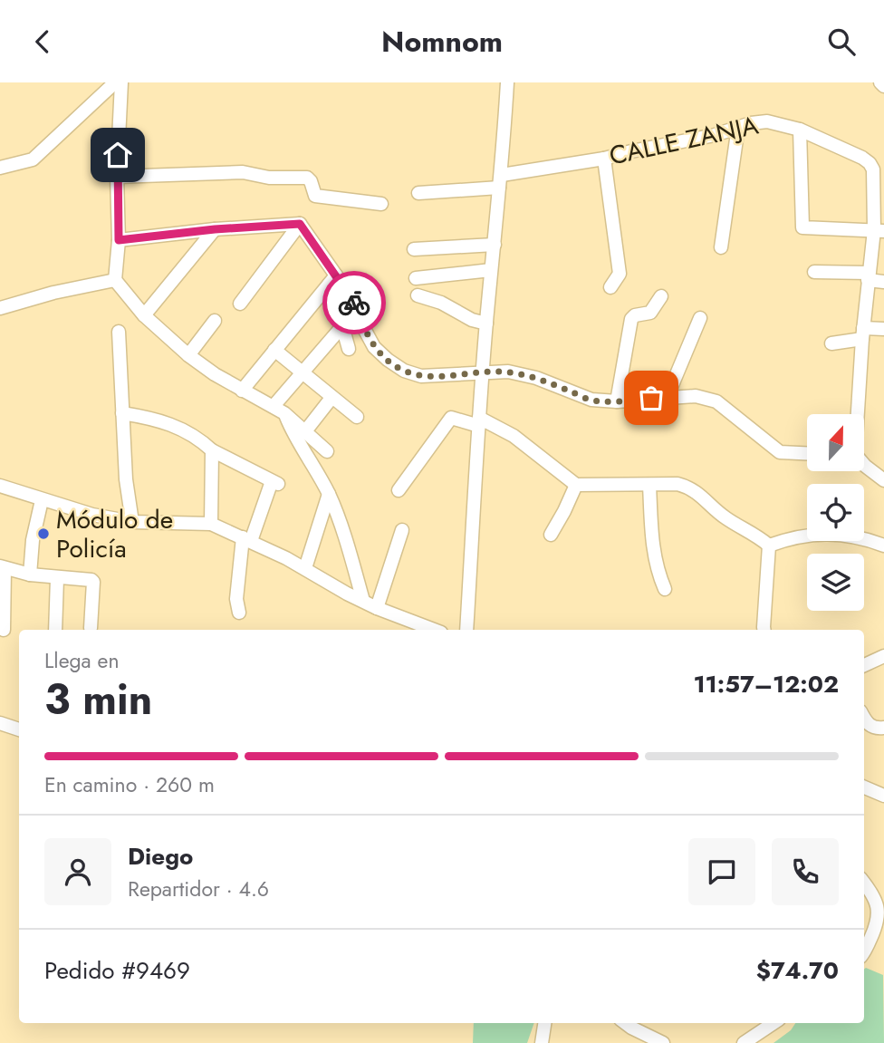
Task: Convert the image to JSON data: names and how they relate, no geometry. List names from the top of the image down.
{
  "streets": {
    "street": ["CALLE ZANJA"]
  },
  "places": ["Módulo de Policía"],
  "north": "top",
  "page": {
    "header": "Nomnom",
    "heading": ["3 min", "Llega en", "11:57–12:02"],
    "panel": [
      "Diego",
      "Repartidor · 4.6",
      "Pedido #9469",
      "$74.70"
    ],
    "bar": "En camino · 260 m"
  }
}
